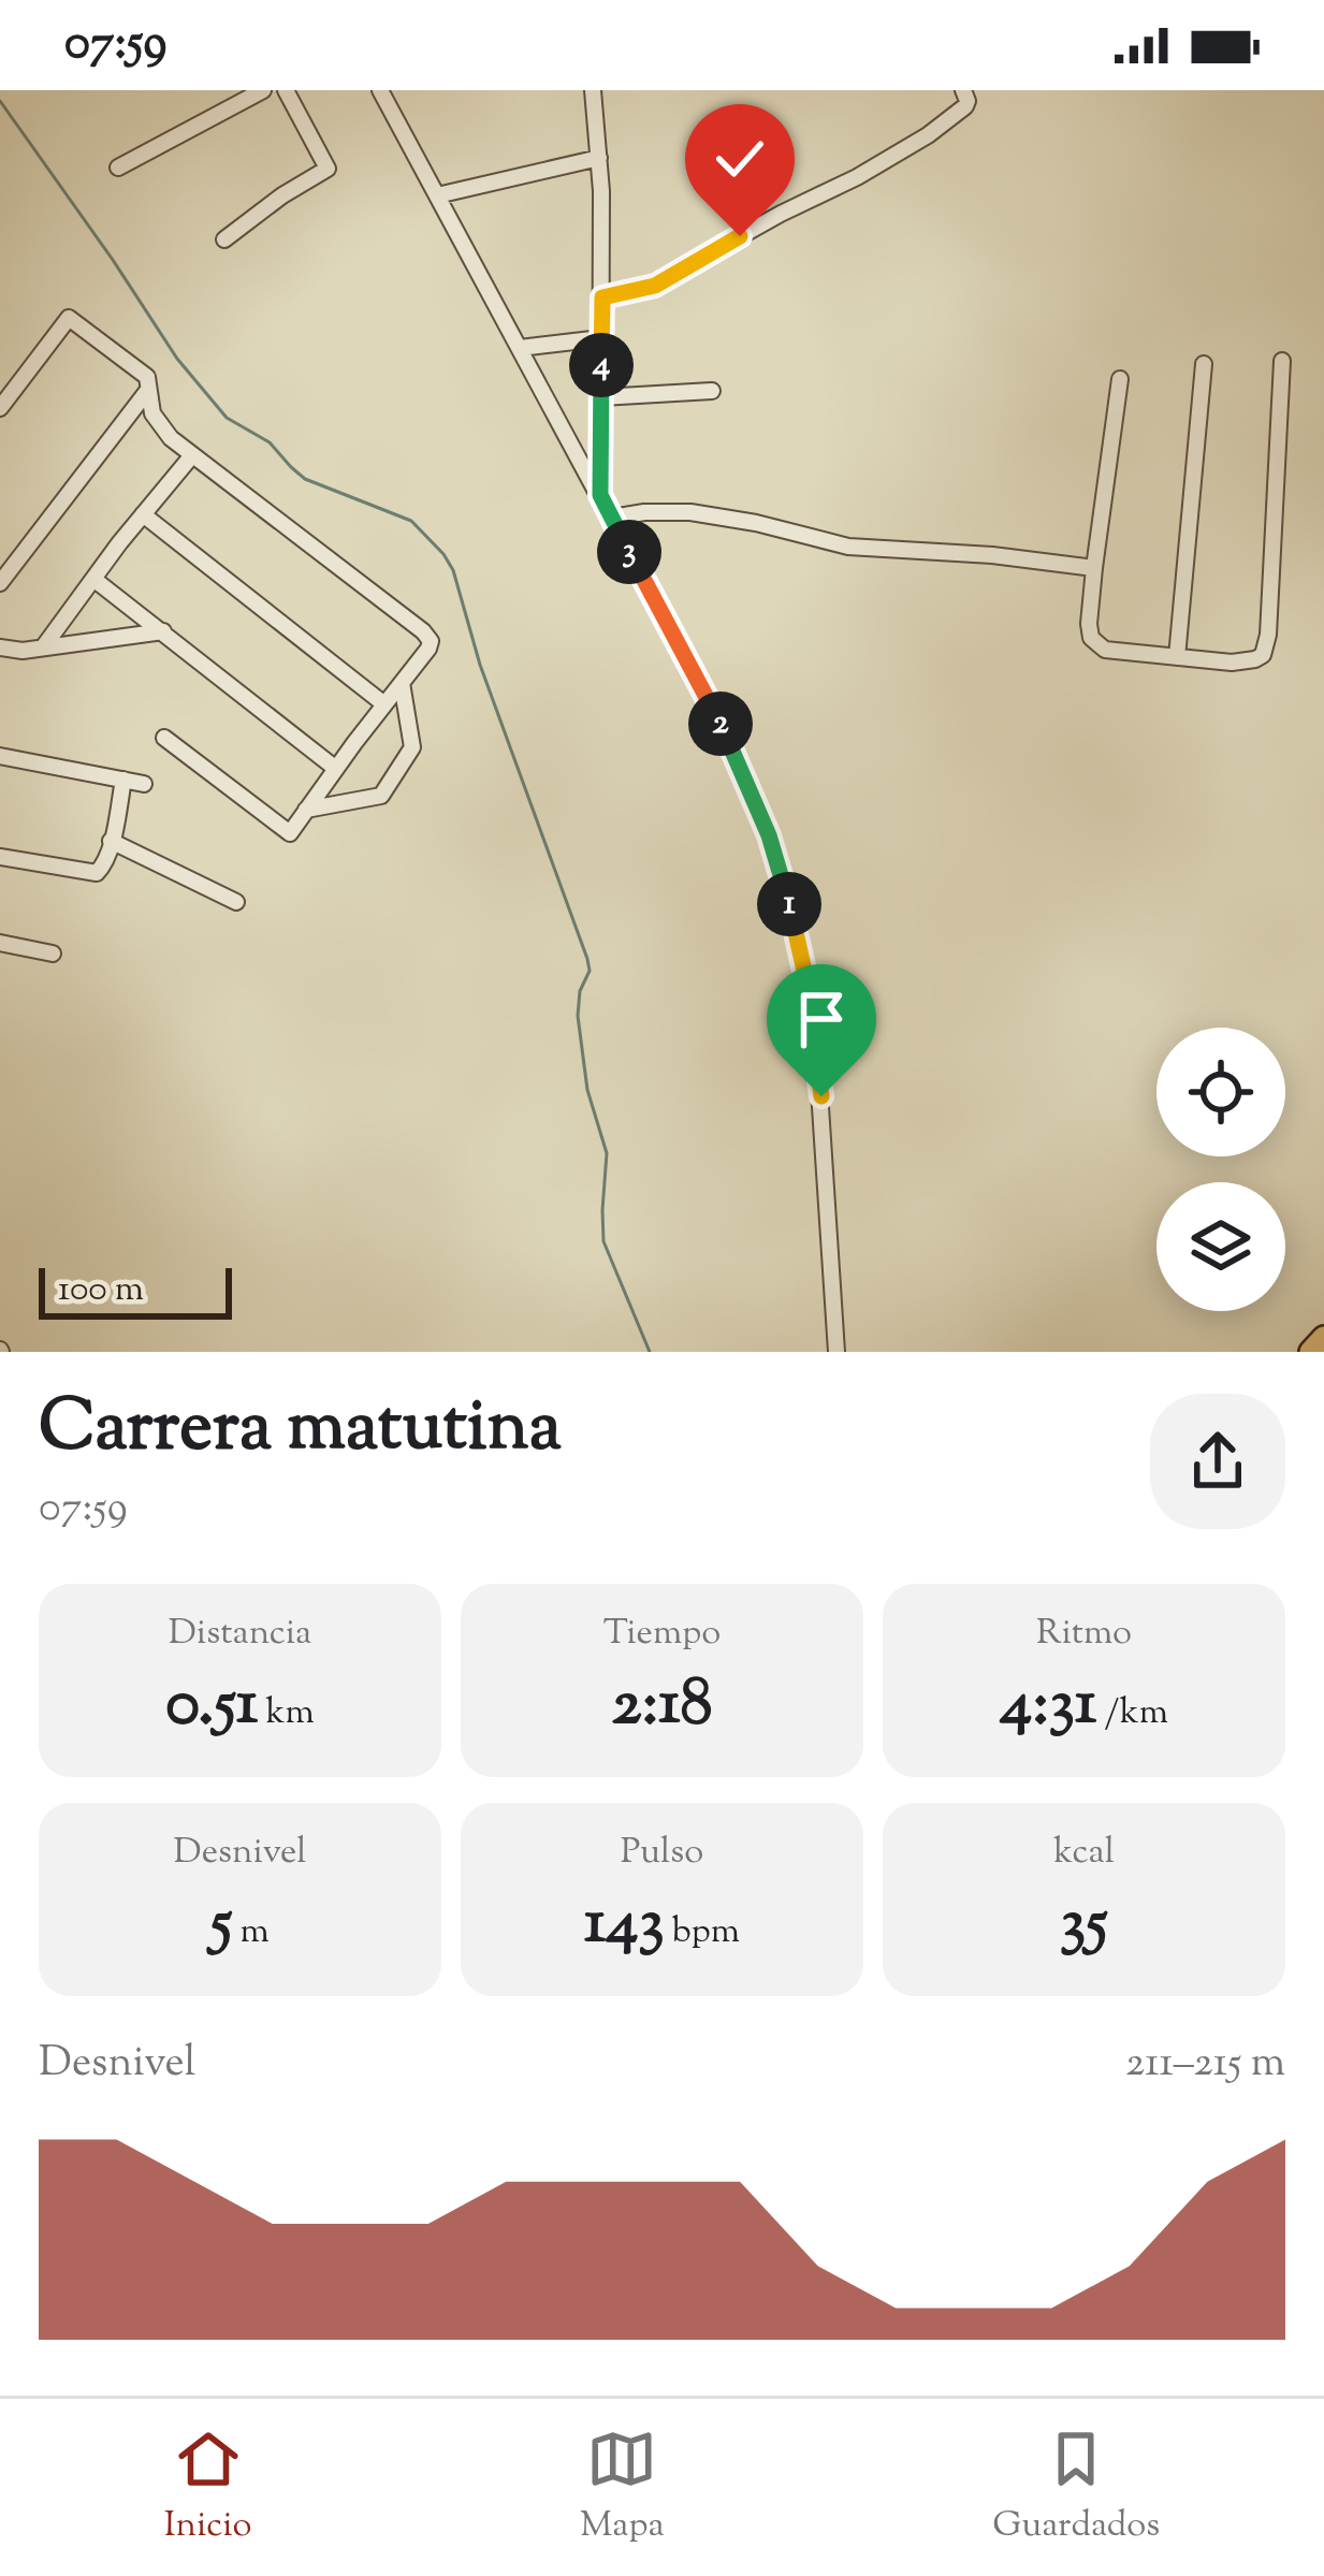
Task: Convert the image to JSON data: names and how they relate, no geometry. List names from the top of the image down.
{
  "scale_bar": "100 m",
  "page": {
    "status": "07:59",
    "pins": [
      "4",
      "3",
      "2",
      "1"
    ],
    "scale": "100 m",
    "heading": ["Carrera matutina", "07:59"],
    "stats": [
      ["Distancia", "0.51 km"],
      ["Tiempo", "2:18"],
      ["Ritmo", "4:31 /km"],
      ["Desnivel", "5 m"],
      ["Pulso", "143 bpm"],
      ["kcal", "35"]
    ],
    "chart": ["Desnivel", "211–215 m"],
    "tabs": ["Inicio", "Mapa", "Guardados"]
  }
}
